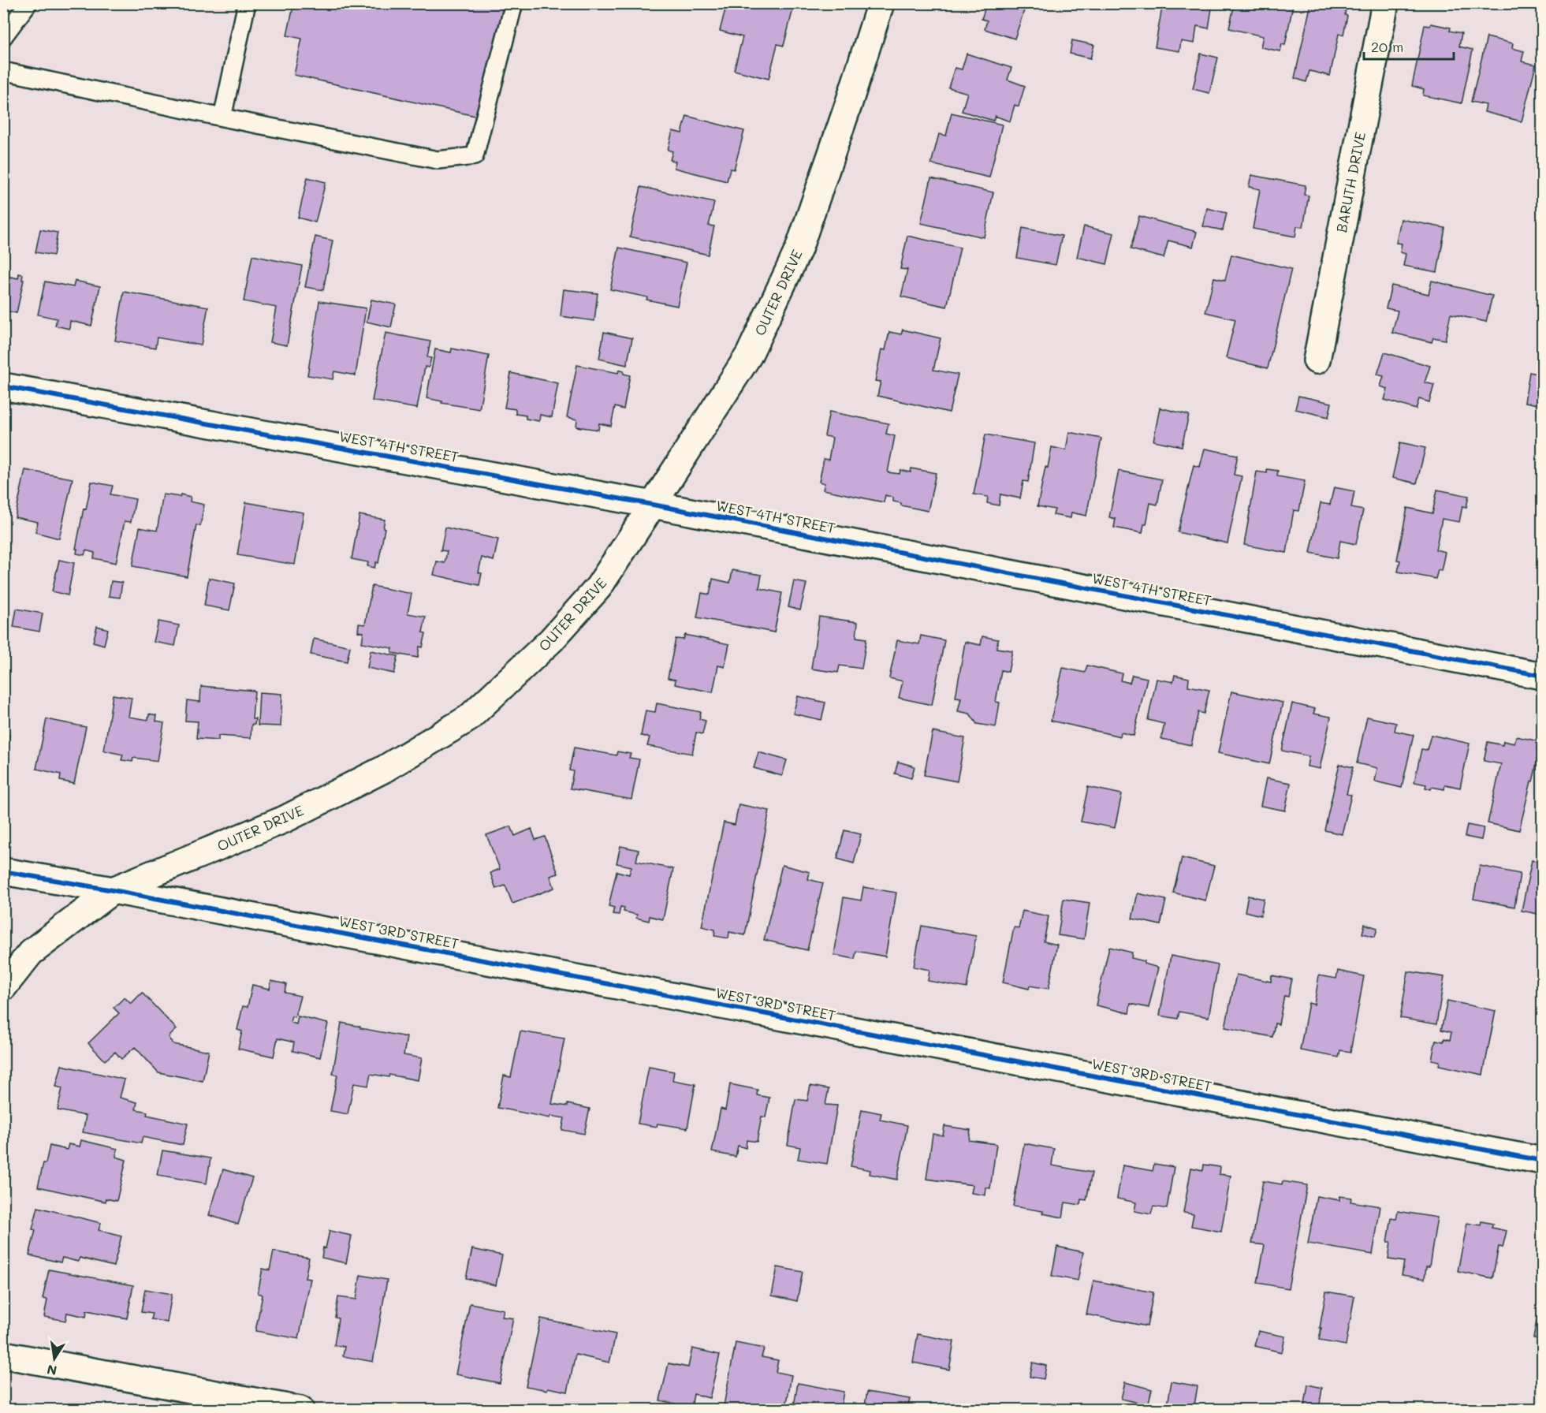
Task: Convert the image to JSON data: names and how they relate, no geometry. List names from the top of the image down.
{
  "streets": {
    "street": [
      "BARUTH DRIVE",
      "OUTER DRIVE",
      "WEST 4TH STREET",
      "WEST 3RD STREET"
    ]
  },
  "crossings": [
    ["OUTER DRIVE", "WEST 4TH STREET"],
    ["OUTER DRIVE", "WEST 3RD STREET"]
  ],
  "scale_bar": "20 m",
  "north": "bottom"
}
